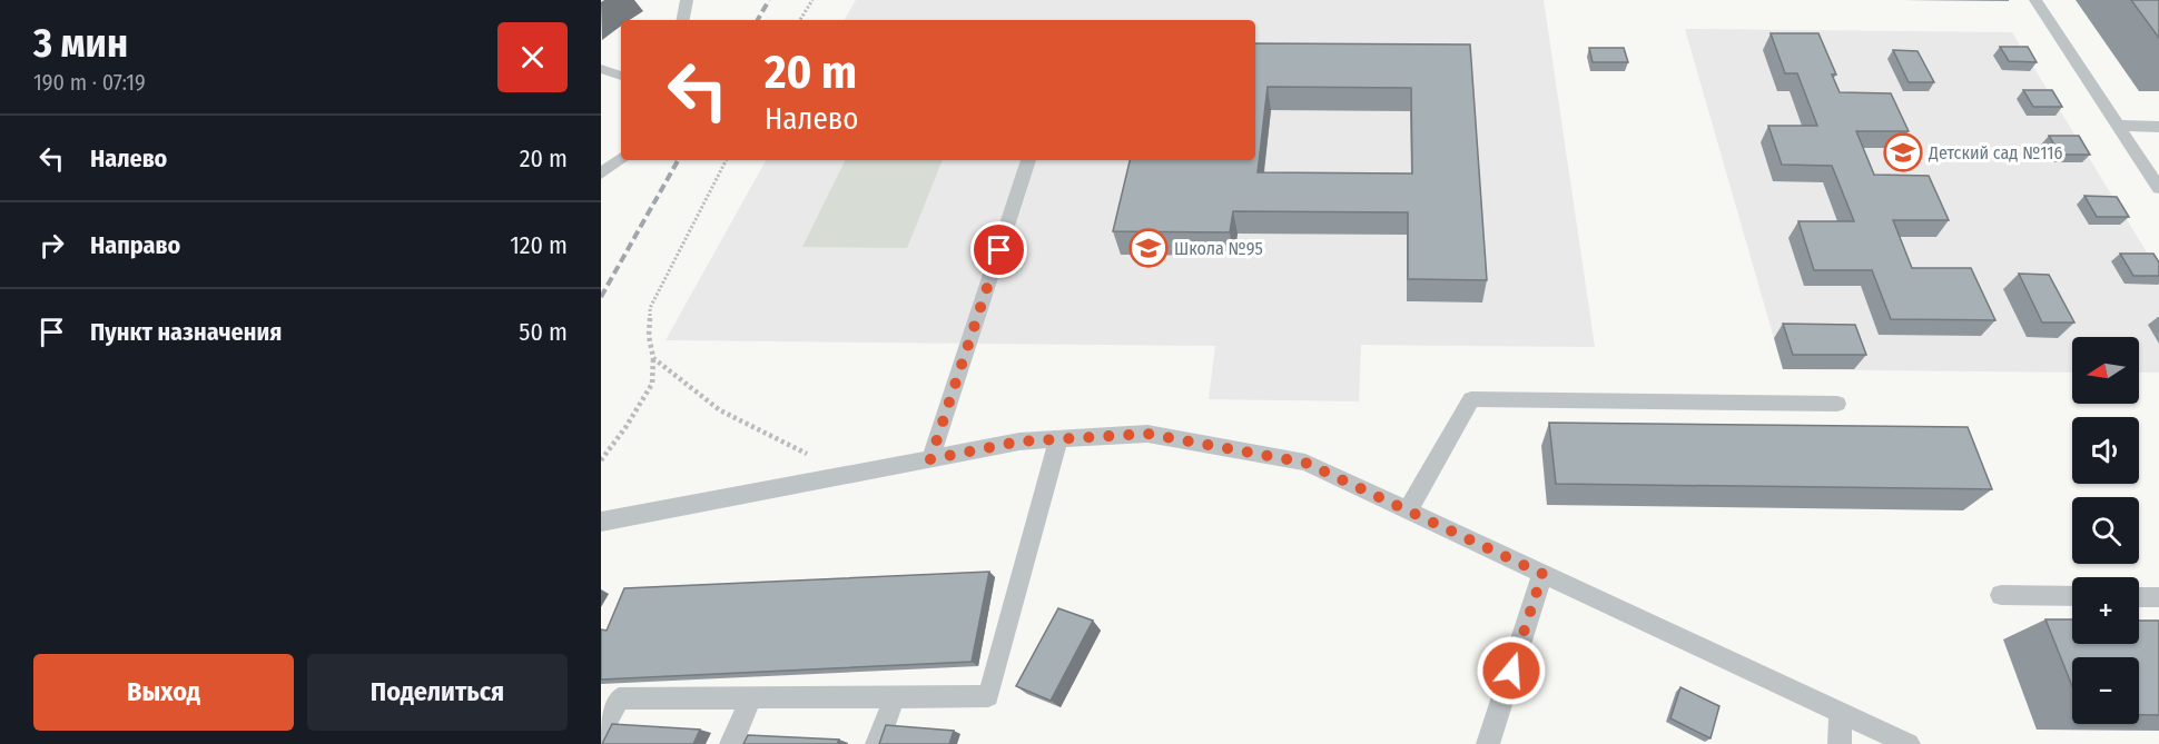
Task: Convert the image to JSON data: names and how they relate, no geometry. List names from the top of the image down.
{
  "places": {
    "school or university": ["Детский сад №116", "Школа №95"]
  },
  "north": "left",
  "page": {
    "heading": ["3 мин", "190 m · 07:19"],
    "turn": ["20 m", "Налево"],
    "list": [
      {
        "name": "Налево",
        "value": "20 m"
      },
      {
        "name": "Направо",
        "value": "120 m"
      },
      {
        "name": "Пункт назначения",
        "value": "50 m"
      }
    ],
    "map_buttons": ["+", "−"],
    "buttons": ["Выход", "Поделиться"]
  }
}
